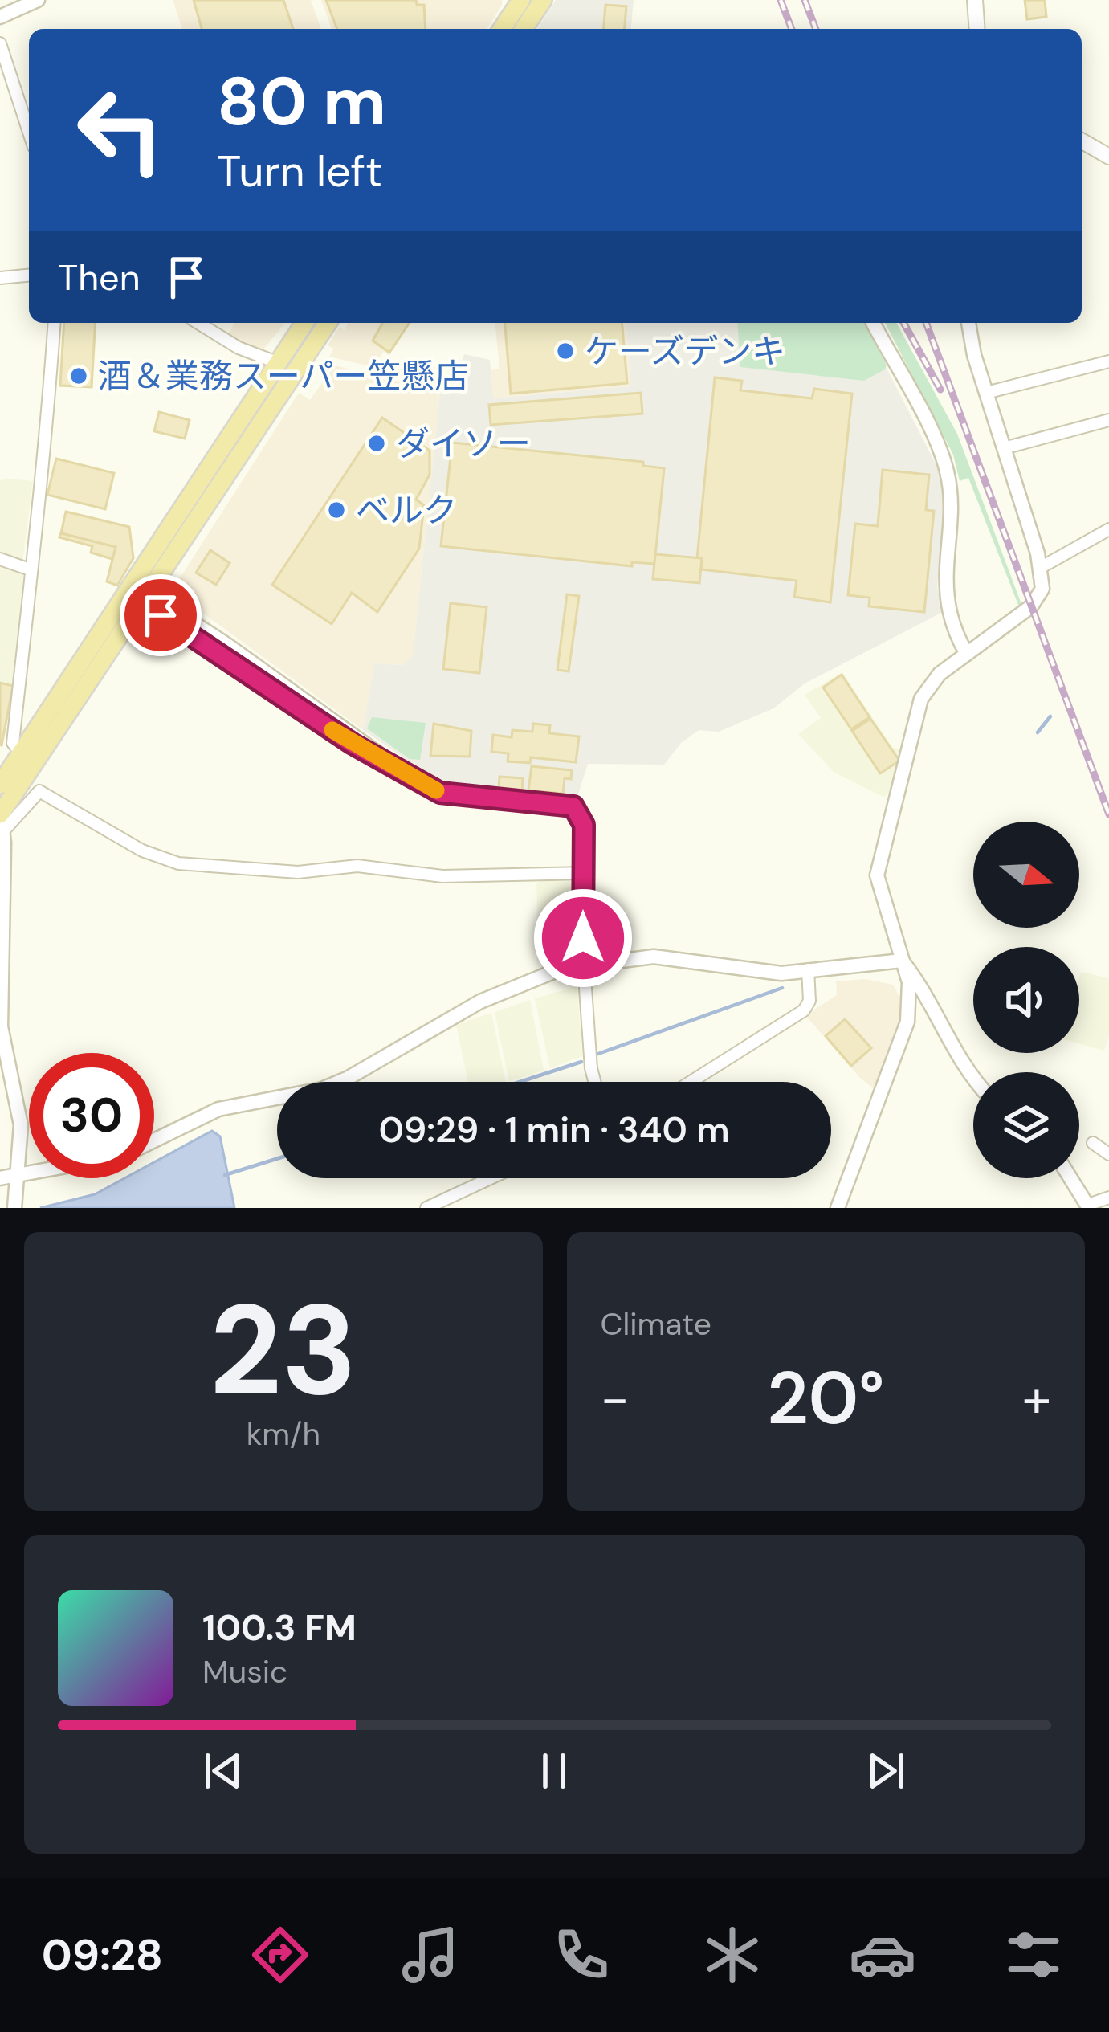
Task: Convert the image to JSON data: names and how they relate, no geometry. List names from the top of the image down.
{
  "places": [
    "ケーズデンキ",
    "酒＆業務スーパー笠懸店",
    "ダイソー",
    "ベルク"
  ],
  "north": "right",
  "page": {
    "turn": ["80 m", "Turn left"],
    "then": "Then",
    "limit": "30",
    "trip": "09:29 · 1 min · 340 m",
    "tile": [
      ["23", "km/h"],
      "Climate"
    ],
    "heat": ["−", "20°", "+"],
    "song": ["100.3 FM", "Music"],
    "tabs": "09:28"
  }
}
